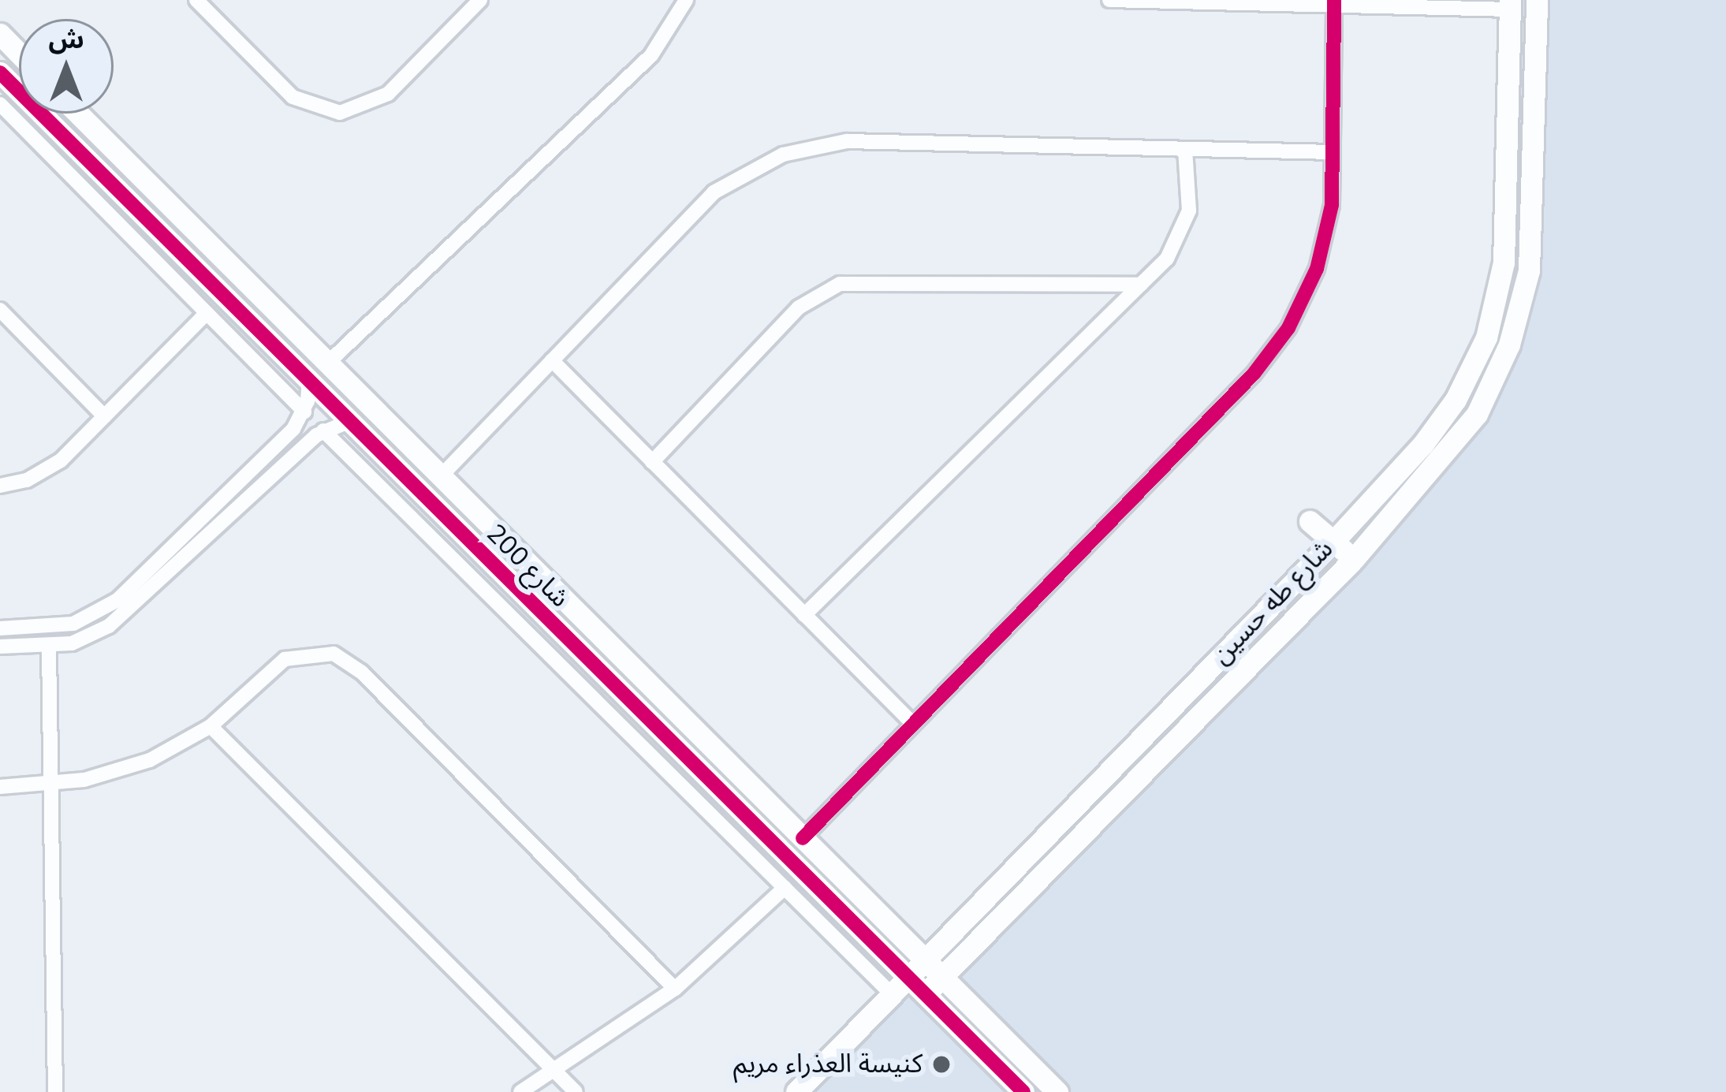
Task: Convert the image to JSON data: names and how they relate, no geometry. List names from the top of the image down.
{
  "streets": {
    "street": ["شارع 200", "شارع طه حسين"]
  },
  "crossings": [
    ["شارع 200", "شارع طه حسين"]
  ],
  "places": ["كنيسة العذراء مريم"],
  "north": "top"
}
